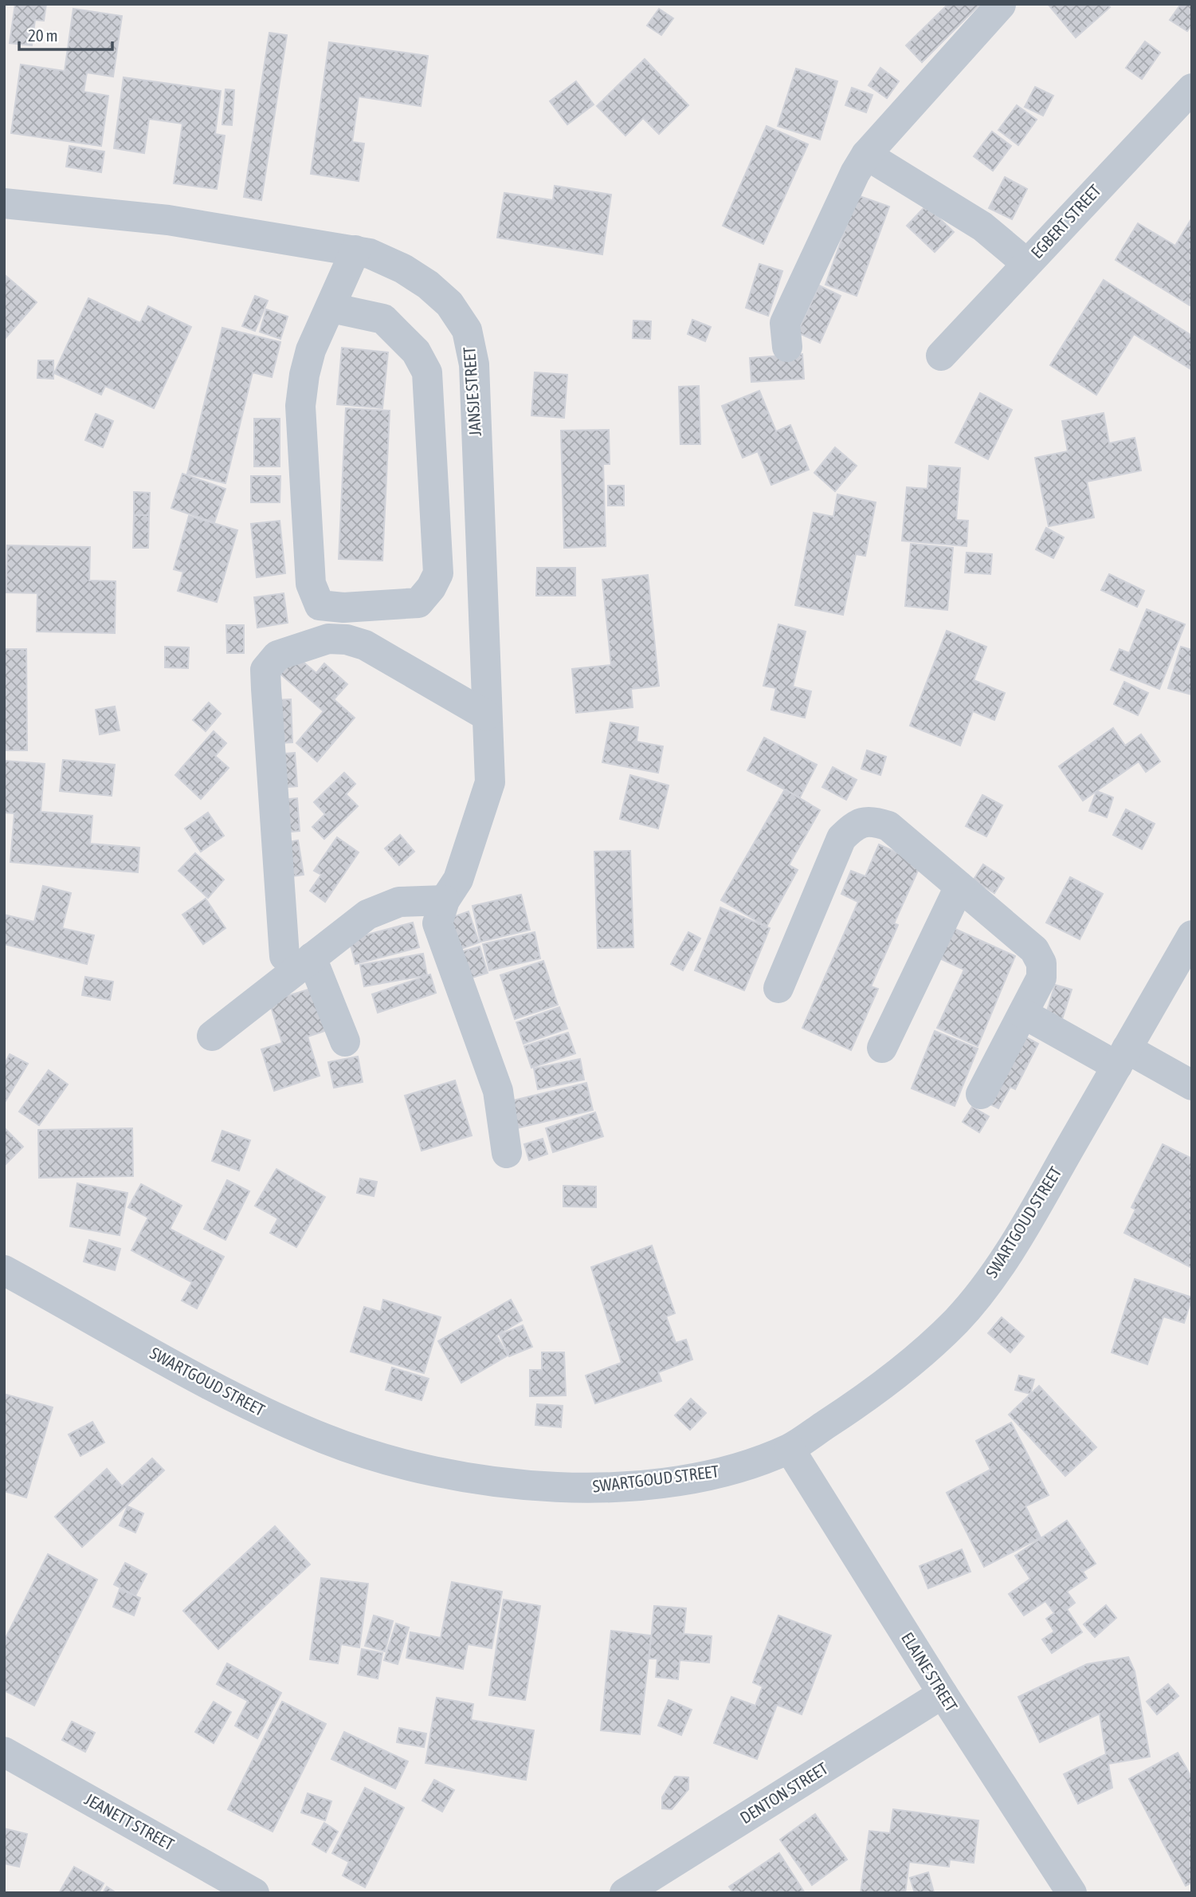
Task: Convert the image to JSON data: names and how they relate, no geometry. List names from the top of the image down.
{
  "streets": {
    "street": [
      "EGBERT STREET",
      "JANSJE STREET",
      "SWARTGOUD STREET",
      "ELAINE STREET",
      "DENTON STREET",
      "JEANETT STREET"
    ]
  },
  "crossings": [
    ["SWARTGOUD STREET", "ELAINE STREET"],
    ["ELAINE STREET", "DENTON STREET"]
  ],
  "scale_bar": "20 m"
}
